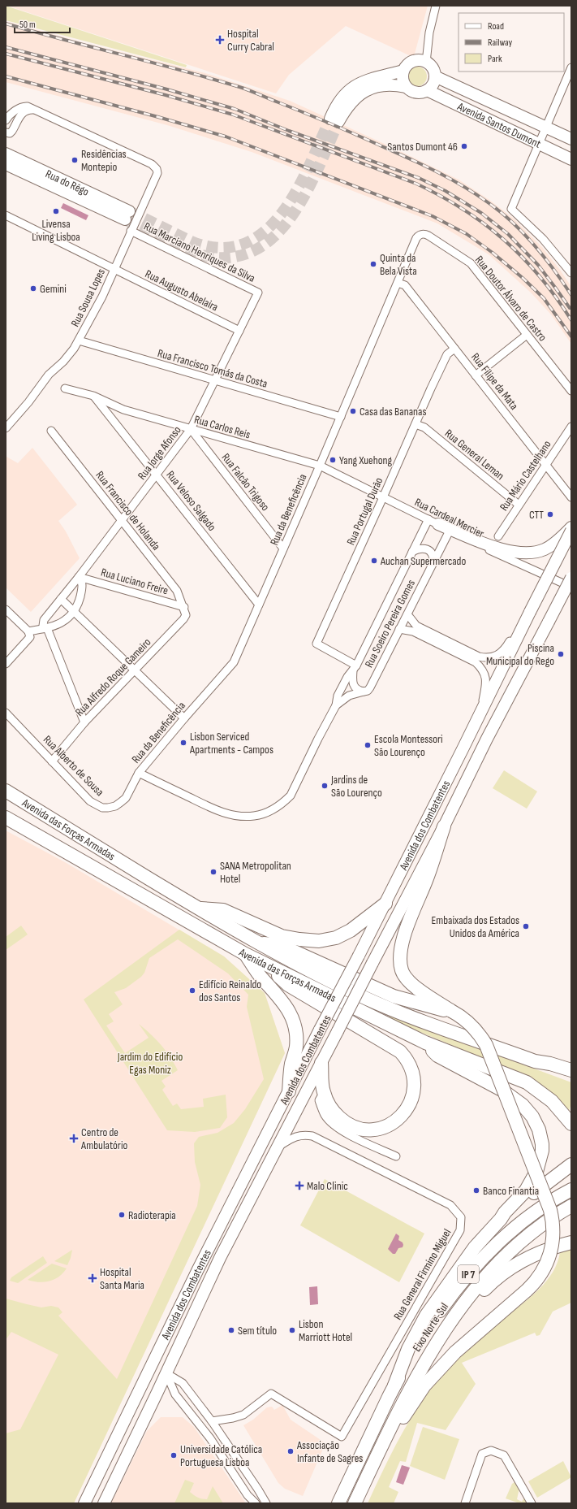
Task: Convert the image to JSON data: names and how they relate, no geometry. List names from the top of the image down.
{
  "streets": {
    "highway": ["Avenida das Forças Armadas", "IP 7", "Eixo Norte-Sul"],
    "main road": ["Avenida Santos Dumont", "Rua do Rêgo", "Avenida dos Combatentes"],
    "street": [
      "Rua Marciano Henriques da Silva",
      "Rua Augusto Abelaira",
      "Rua Sousa Lopes",
      "Rua Doutor Álvaro de Castro",
      "Rua Francisco Tomás da Costa",
      "Rua Filipe da Mata",
      "Rua Carlos Reis",
      "Rua Jorge Afonso",
      "Rua General Leman",
      "Rua Mário Castelhano",
      "Rua Falcão Trigoso",
      "Rua Veloso Salgado",
      "Rua da Beneficência",
      "Rua Francisco de Holanda",
      "Rua Portugal Durão",
      "Rua Cardeal Mercier",
      "Rua Luciano Freire",
      "Rua Soeiro Pereira Gomes",
      "Rua Alfredo Roque Gameiro",
      "Rua Alberto de Sousa",
      "Rua General Firmino Miguel"
    ]
  },
  "crossings": [
    ["Rua Marciano Henriques da Silva", "Rua Augusto Abelaira"],
    ["Rua Marciano Henriques da Silva", "Rua Sousa Lopes"],
    ["Rua Marciano Henriques da Silva", "Rua Jorge Afonso"],
    ["Rua Augusto Abelaira", "Rua Sousa Lopes"],
    ["Rua Augusto Abelaira", "Rua Jorge Afonso"],
    ["Rua Sousa Lopes", "Rua Francisco Tomás da Costa"],
    ["Rua Doutor Álvaro de Castro", "Rua da Beneficência"],
    ["Rua Francisco Tomás da Costa", "Rua Jorge Afonso"],
    ["Rua Francisco Tomás da Costa", "Rua da Beneficência"],
    ["Rua Filipe da Mata", "Rua Mário Castelhano"],
    ["Rua Filipe da Mata", "Rua da Beneficência"],
    ["Rua Filipe da Mata", "Rua Portugal Durão"],
    ["Rua Carlos Reis", "Rua Jorge Afonso"],
    ["Rua Carlos Reis", "Rua Falcão Trigoso"],
    ["Rua Carlos Reis", "Rua Veloso Salgado"],
    ["Rua Carlos Reis", "Rua da Beneficência"],
    ["Rua Carlos Reis", "Rua Cardeal Mercier"],
    ["Rua Jorge Afonso", "Rua Falcão Trigoso"],
    ["Rua Jorge Afonso", "Rua Veloso Salgado"],
    ["Rua Jorge Afonso", "Rua Francisco de Holanda"],
    ["Rua Jorge Afonso", "Rua Luciano Freire"],
    ["Rua General Leman", "Rua Mário Castelhano"],
    ["Rua General Leman", "Rua Portugal Durão"],
    ["Rua Falcão Trigoso", "Rua da Beneficência"],
    ["Rua Veloso Salgado", "Rua da Beneficência"],
    ["Rua da Beneficência", "Rua Cardeal Mercier"],
    ["Rua da Beneficência", "Rua Soeiro Pereira Gomes"],
    ["Rua da Beneficência", "Rua Alberto de Sousa"],
    ["Rua Francisco de Holanda", "Rua Luciano Freire"],
    ["Rua Francisco de Holanda", "Rua Alfredo Roque Gameiro"],
    ["Rua Portugal Durão", "Rua Cardeal Mercier"],
    ["Rua Portugal Durão", "Rua Soeiro Pereira Gomes"],
    ["Rua Cardeal Mercier", "Rua Soeiro Pereira Gomes"],
    ["Rua Luciano Freire", "Rua Alfredo Roque Gameiro"],
    ["Rua Soeiro Pereira Gomes", "Rua Alberto de Sousa"],
    ["Rua Alfredo Roque Gameiro", "Rua Alberto de Sousa"],
    ["Avenida dos Combatentes", "Rua General Firmino Miguel"]
  ],
  "parks": ["Jardim do Edifício Egas Moniz"],
  "places": {
    "health": [
      "Hospital Curry Cabral",
      "Centro de Ambulatório",
      "Malo Clinic",
      "Hospital Santa Maria"
    ],
    "other": [
      "Santos Dumont 46",
      "Residências Montepio",
      "Livensa Living Lisboa",
      "Quinta da Bela Vista",
      "Gemini",
      "Casa das Bananas",
      "Yang Xuehong",
      "CTT",
      "Auchan Supermercado",
      "Piscina Municipal do Rego",
      "Lisbon Serviced Apartments - Campos",
      "Escola Montessori São Lourenço",
      "Jardins de São Lourenço",
      "SANA Metropolitan Hotel",
      "Embaixada dos Estados Unidos da América",
      "Edifício Reinaldo dos Santos",
      "Banco Finantia",
      "Radioterapia",
      "Sem título",
      "Lisbon Marriott Hotel",
      "Associação Infante de Sagres",
      "Universidade Católica Portuguesa Lisboa"
    ]
  },
  "legend": ["Road", "Railway", "Park"],
  "scale_bar": "50 m"
}
